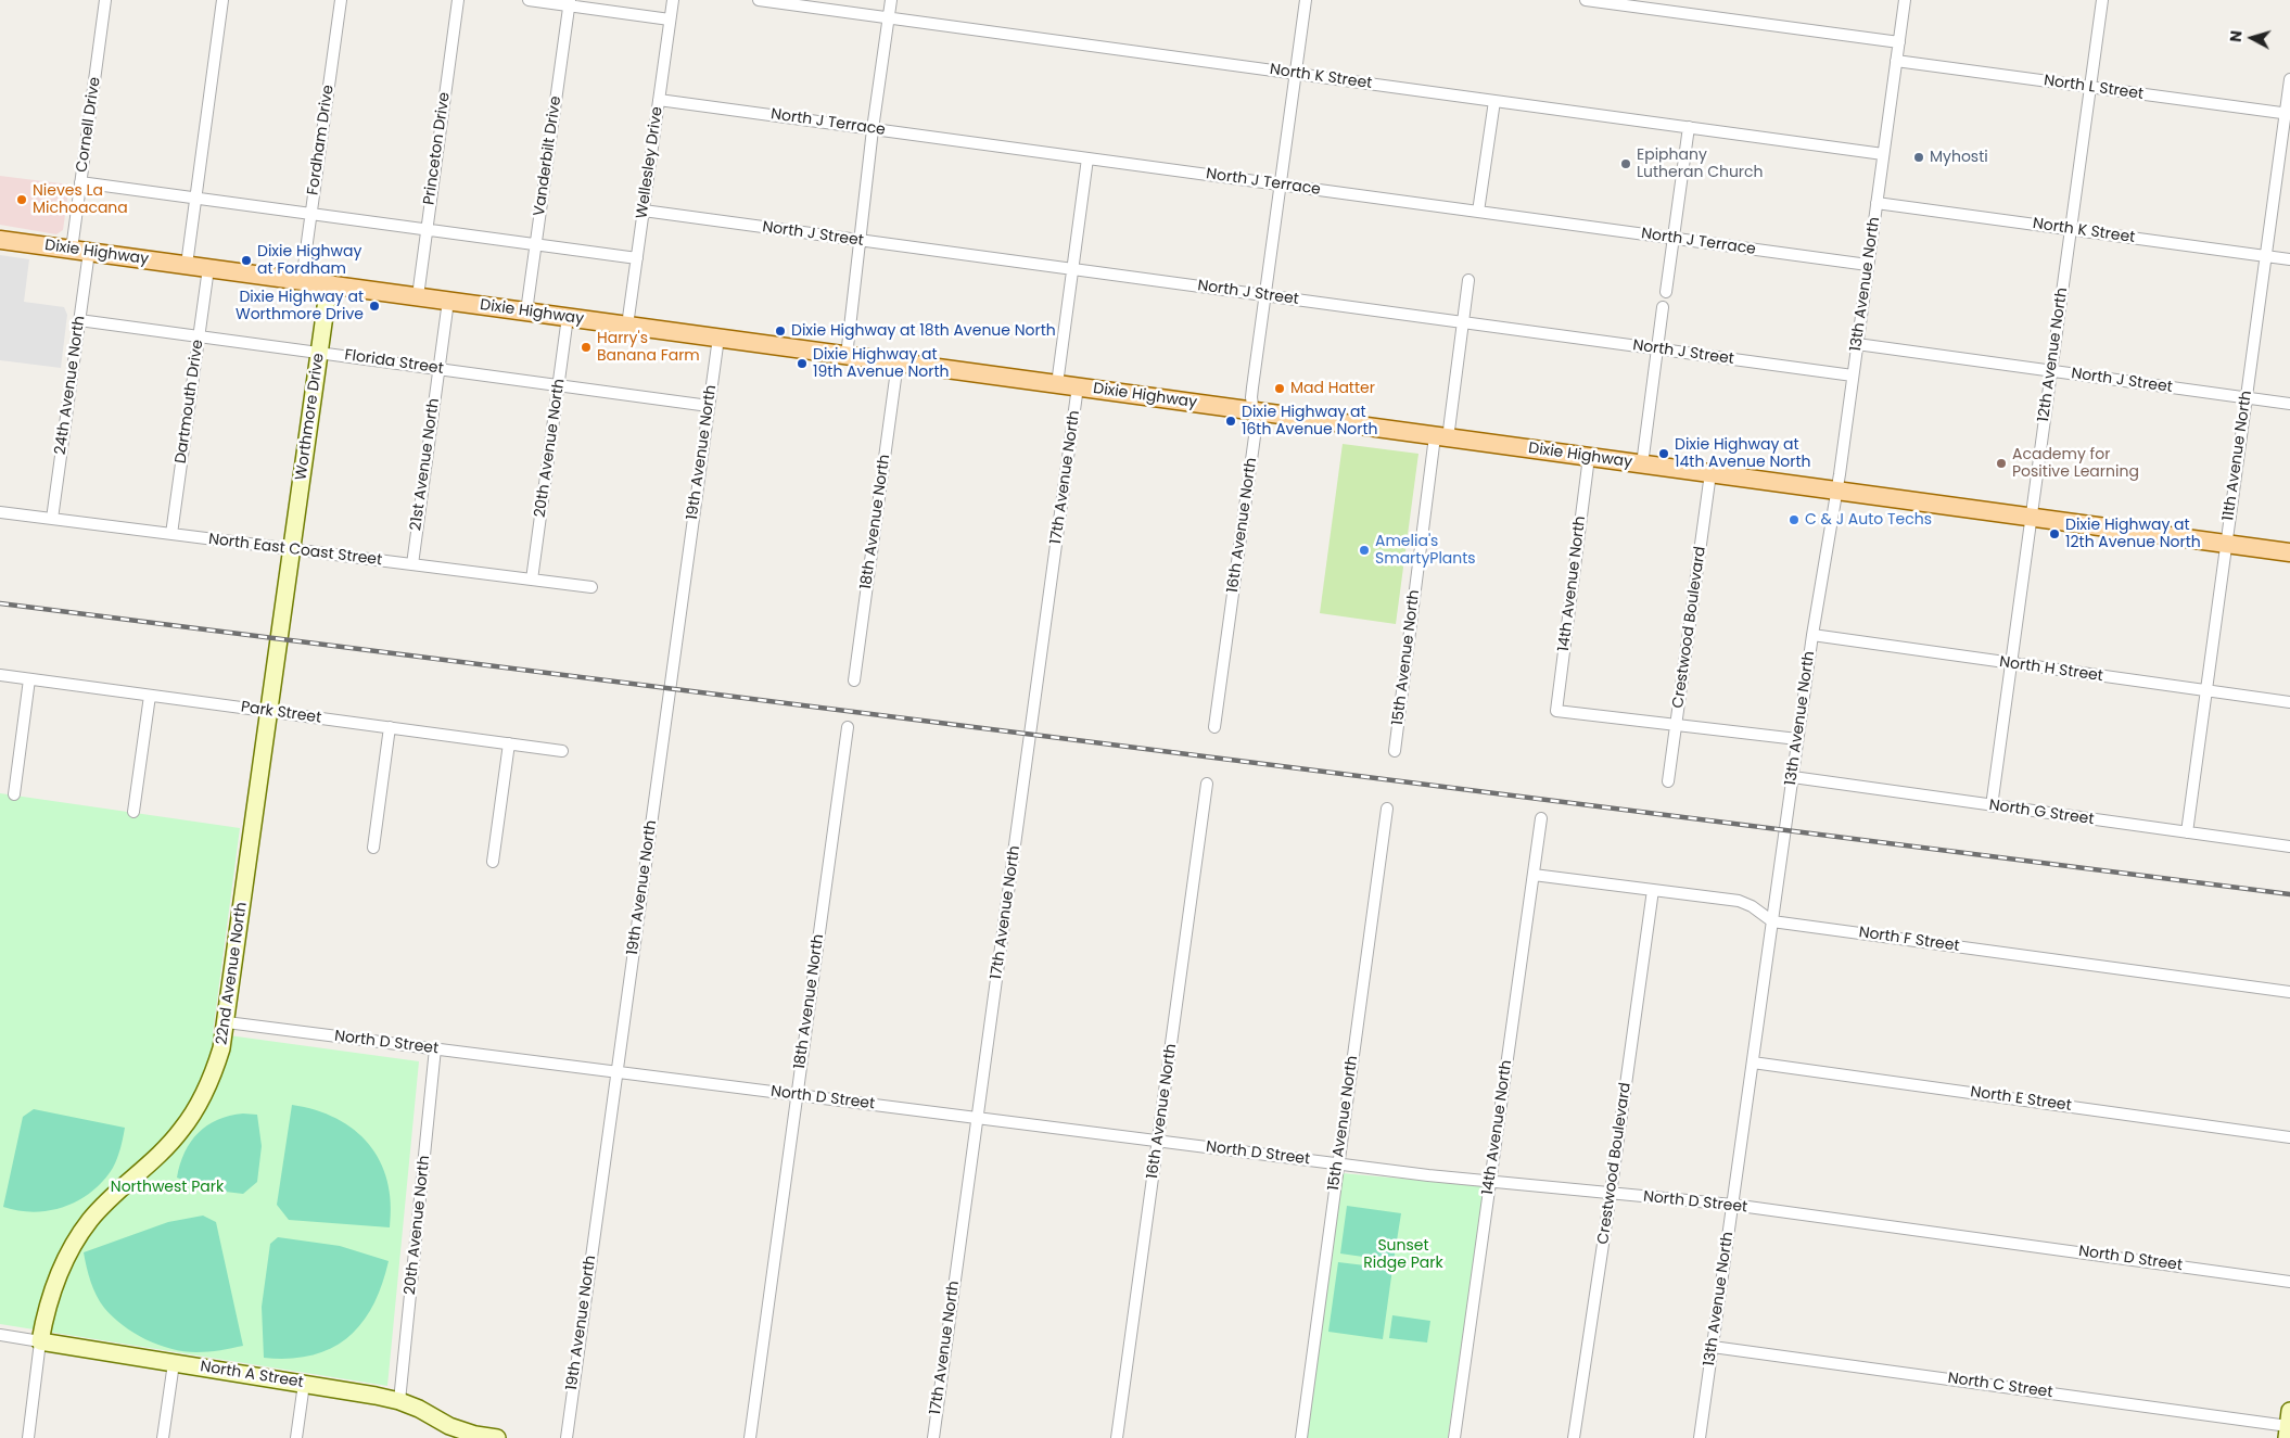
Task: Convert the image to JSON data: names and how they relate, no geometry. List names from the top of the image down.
{
  "streets": {
    "main road": ["Dixie Highway"],
    "street": [
      "North K Street",
      "North L Street",
      "North J Terrace",
      "Cornell Drive",
      "Fordham Drive",
      "Princeton Drive",
      "Vanderbilt Drive",
      "Wellesley Drive",
      "North J Street",
      "13th Avenue North",
      "12th Avenue North",
      "Florida Street",
      "24th Avenue North",
      "Dartmouth Drive",
      "Worthmore Drive",
      "20th Avenue North",
      "19th Avenue North",
      "11th Avenue North",
      "21st Avenue North",
      "17th Avenue North",
      "18th Avenue North",
      "16th Avenue North",
      "North East Coast Street",
      "14th Avenue North",
      "Crestwood Boulevard",
      "15th Avenue North",
      "North H Street",
      "Park Street",
      "North G Street",
      "North F Street",
      "22nd Avenue North",
      "North D Street",
      "North E Street",
      "North A Street",
      "North C Street"
    ]
  },
  "crossings": [
    ["North K Street", "13th Avenue North"],
    ["North K Street", "12th Avenue North"],
    ["North K Street", "11th Avenue North"],
    ["North K Street", "16th Avenue North"],
    ["North L Street", "13th Avenue North"],
    ["North L Street", "12th Avenue North"],
    ["North L Street", "11th Avenue North"],
    ["North J Terrace", "Wellesley Drive"],
    ["North J Terrace", "13th Avenue North"],
    ["North J Terrace", "16th Avenue North"],
    ["Cornell Drive", "Dixie Highway"],
    ["Cornell Drive", "24th Avenue North"],
    ["Fordham Drive", "Dixie Highway"],
    ["Princeton Drive", "Dixie Highway"],
    ["Vanderbilt Drive", "Dixie Highway"],
    ["Wellesley Drive", "North J Street"],
    ["Wellesley Drive", "Dixie Highway"],
    ["North J Street", "13th Avenue North"],
    ["North J Street", "12th Avenue North"],
    ["North J Street", "11th Avenue North"],
    ["North J Street", "16th Avenue North"],
    ["North J Street", "15th Avenue North"],
    ["Dixie Highway", "13th Avenue North"],
    ["Dixie Highway", "12th Avenue North"],
    ["Dixie Highway", "24th Avenue North"],
    ["Dixie Highway", "Dartmouth Drive"],
    ["Dixie Highway", "Worthmore Drive"],
    ["Dixie Highway", "20th Avenue North"],
    ["Dixie Highway", "19th Avenue North"],
    ["Dixie Highway", "11th Avenue North"],
    ["Dixie Highway", "21st Avenue North"],
    ["Dixie Highway", "17th Avenue North"],
    ["Dixie Highway", "18th Avenue North"],
    ["Dixie Highway", "16th Avenue North"],
    ["Dixie Highway", "14th Avenue North"],
    ["Dixie Highway", "Crestwood Boulevard"],
    ["Dixie Highway", "15th Avenue North"],
    ["13th Avenue North", "North H Street"],
    ["13th Avenue North", "North G Street"],
    ["13th Avenue North", "North F Street"],
    ["13th Avenue North", "North D Street"],
    ["13th Avenue North", "North E Street"],
    ["13th Avenue North", "North C Street"],
    ["12th Avenue North", "North H Street"],
    ["12th Avenue North", "North G Street"],
    ["Florida Street", "24th Avenue North"],
    ["Florida Street", "Dartmouth Drive"],
    ["Florida Street", "Worthmore Drive"],
    ["Florida Street", "20th Avenue North"],
    ["Florida Street", "19th Avenue North"],
    ["Florida Street", "21st Avenue North"],
    ["24th Avenue North", "North East Coast Street"],
    ["Dartmouth Drive", "North East Coast Street"],
    ["Worthmore Drive", "North East Coast Street"],
    ["Worthmore Drive", "22nd Avenue North"],
    ["20th Avenue North", "North East Coast Street"],
    ["20th Avenue North", "North D Street"],
    ["20th Avenue North", "North A Street"],
    ["19th Avenue North", "North D Street"],
    ["11th Avenue North", "North H Street"],
    ["11th Avenue North", "North G Street"],
    ["21st Avenue North", "North East Coast Street"],
    ["17th Avenue North", "North D Street"],
    ["18th Avenue North", "North D Street"],
    ["16th Avenue North", "North D Street"],
    ["North East Coast Street", "22nd Avenue North"],
    ["14th Avenue North", "Crestwood Boulevard"],
    ["14th Avenue North", "North F Street"],
    ["14th Avenue North", "North D Street"],
    ["Crestwood Boulevard", "North F Street"],
    ["Crestwood Boulevard", "North D Street"],
    ["15th Avenue North", "North D Street"],
    ["Park Street", "22nd Avenue North"],
    ["22nd Avenue North", "North D Street"],
    ["22nd Avenue North", "North A Street"]
  ],
  "parks": ["Northwest Park", "Sunset Ridge Park"],
  "places": [
    "Myhosti",
    "Epiphany Lutheran Church",
    "Nieves La Michoacana",
    "Dixie Highway at Fordham",
    "Dixie Highway at Worthmore Drive",
    "Dixie Highway at 18th Avenue North",
    "Harry's Banana Farm",
    "Dixie Highway at 19th Avenue North",
    "Mad Hatter",
    "Dixie Highway at 16th Avenue North",
    "Dixie Highway at 14th Avenue North",
    "Academy for Positive Learning",
    "C & J Auto Techs",
    "Dixie Highway at 12th Avenue North",
    "Amelia's SmartyPlants"
  ],
  "north": "left"
}
